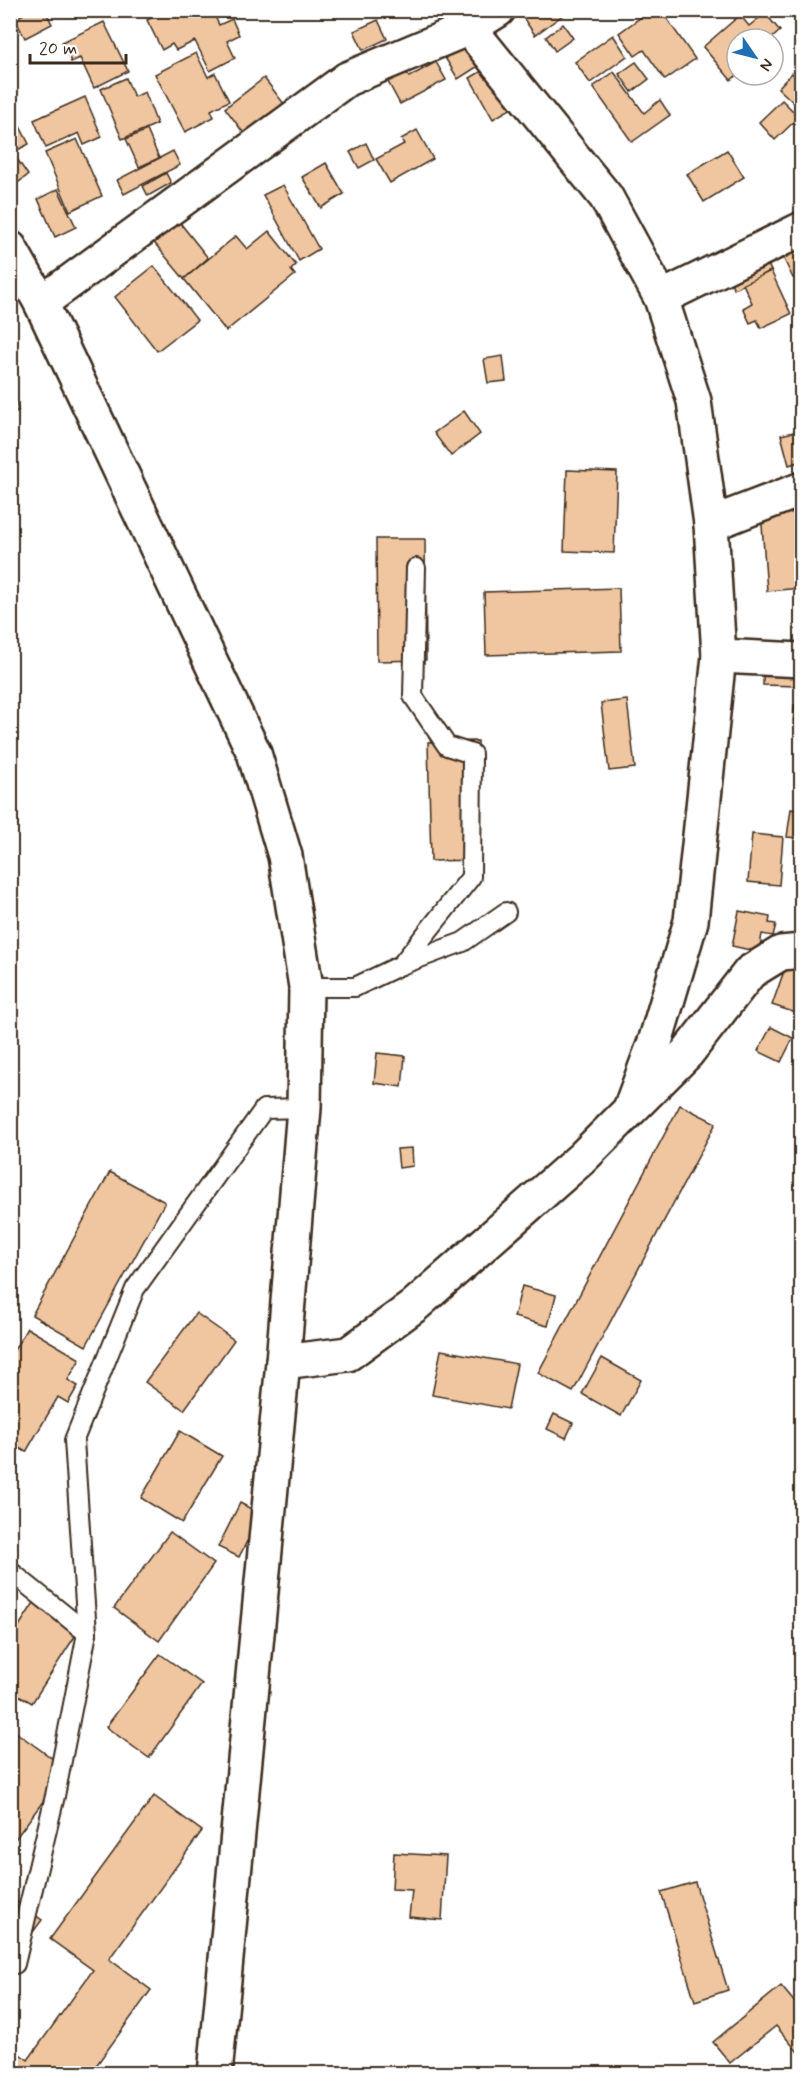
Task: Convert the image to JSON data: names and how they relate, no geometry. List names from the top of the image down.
{
  "scale_bar": "20 m",
  "north": "bottom right"
}
